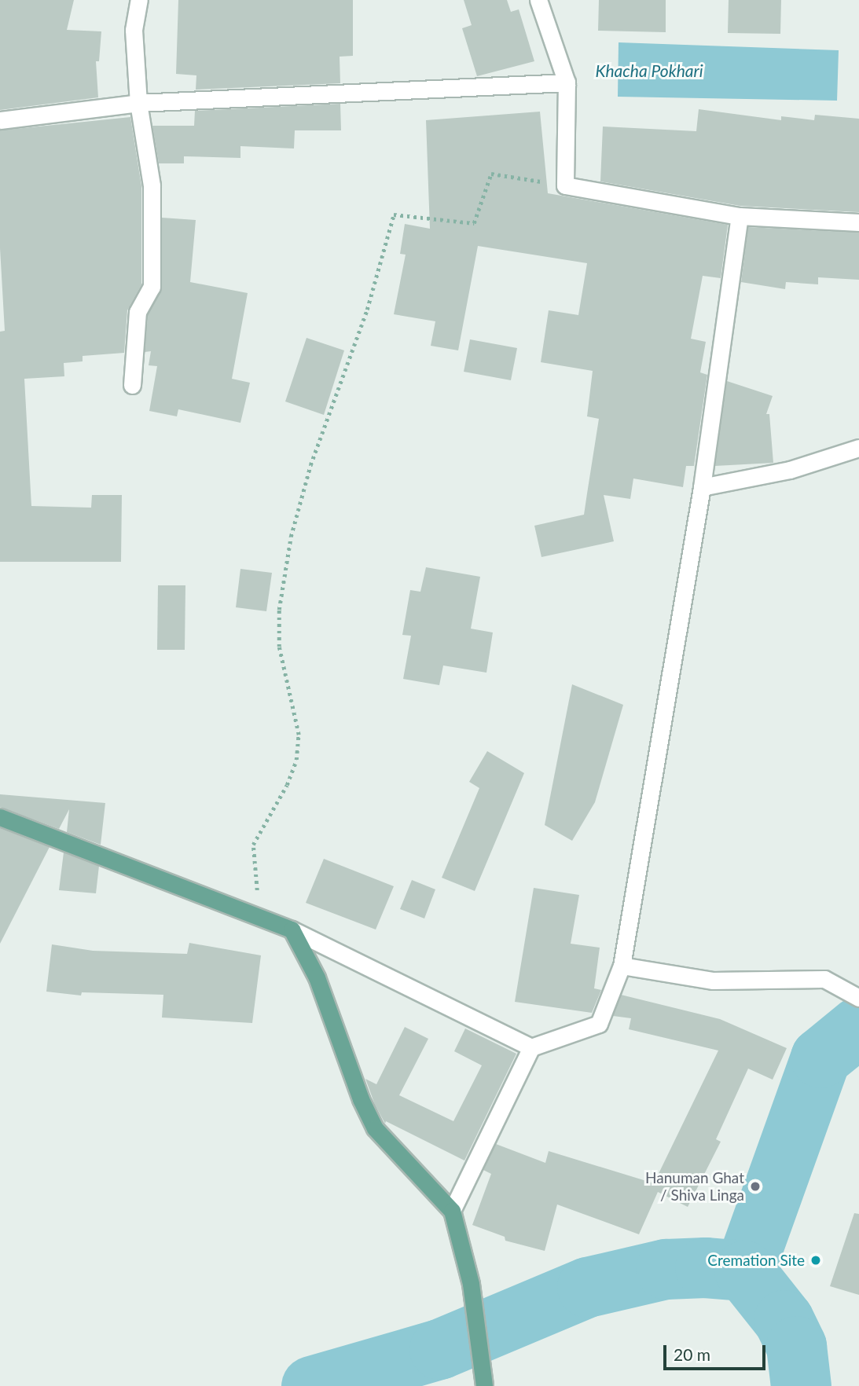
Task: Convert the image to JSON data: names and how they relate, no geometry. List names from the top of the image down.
{
  "water": ["Khacha Pokhari"],
  "places": ["Hanuman Ghat / Shiva Linga", "Cremation Site"],
  "scale_bar": "20 m"
}
